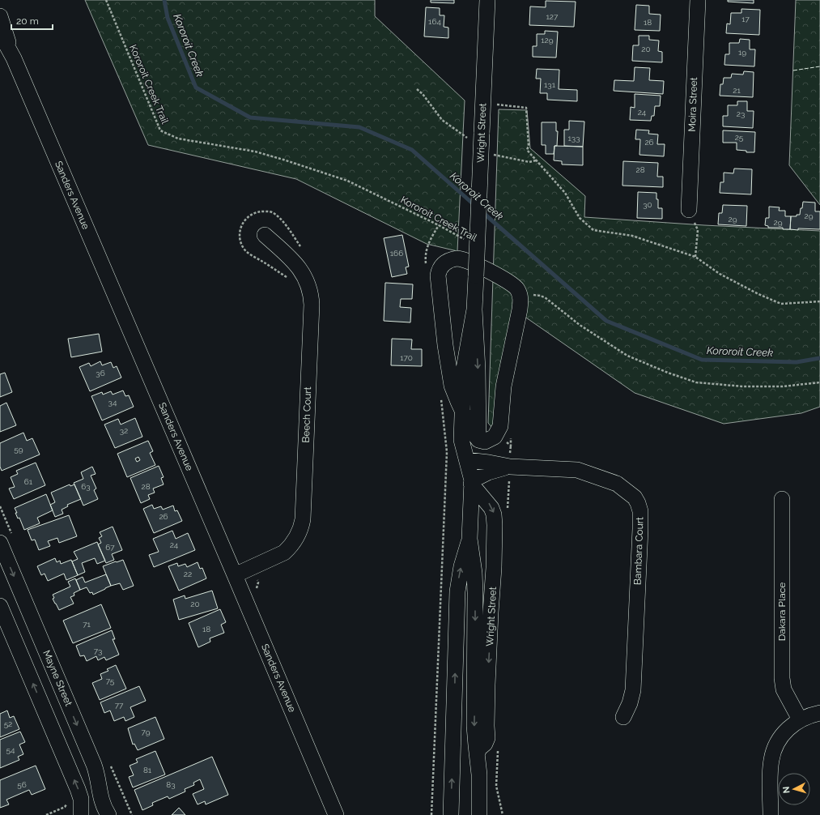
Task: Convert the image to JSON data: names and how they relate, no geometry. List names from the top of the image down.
{
  "streets": {
    "street": [
      "Moira Street",
      "Wright Street",
      "Sanders Avenue",
      "Beech Court",
      "Bambara Court",
      "Dakara Place",
      "Mayne Street"
    ],
    "path": ["Kororoit Creek Trail"]
  },
  "crossings": [
    ["Wright Street", "Bambara Court"],
    ["Sanders Avenue", "Beech Court"]
  ],
  "water": ["Kororoit Creek"],
  "house_numbers": [
    "127",
    "17",
    "164",
    "18",
    "129",
    "20",
    "19",
    "131",
    "21",
    "24",
    "23",
    "25",
    "133",
    "26",
    "28",
    "30",
    "29",
    "29",
    "29",
    "166",
    "170",
    "36",
    "34",
    "32",
    "59",
    "61",
    "63",
    "28",
    "26",
    "24",
    "67",
    "22",
    "20",
    "71",
    "18",
    "73",
    "75",
    "77",
    "52",
    "79",
    "54",
    "81",
    "56",
    "83"
  ],
  "scale_bar": "20 m",
  "north": "left"
}
